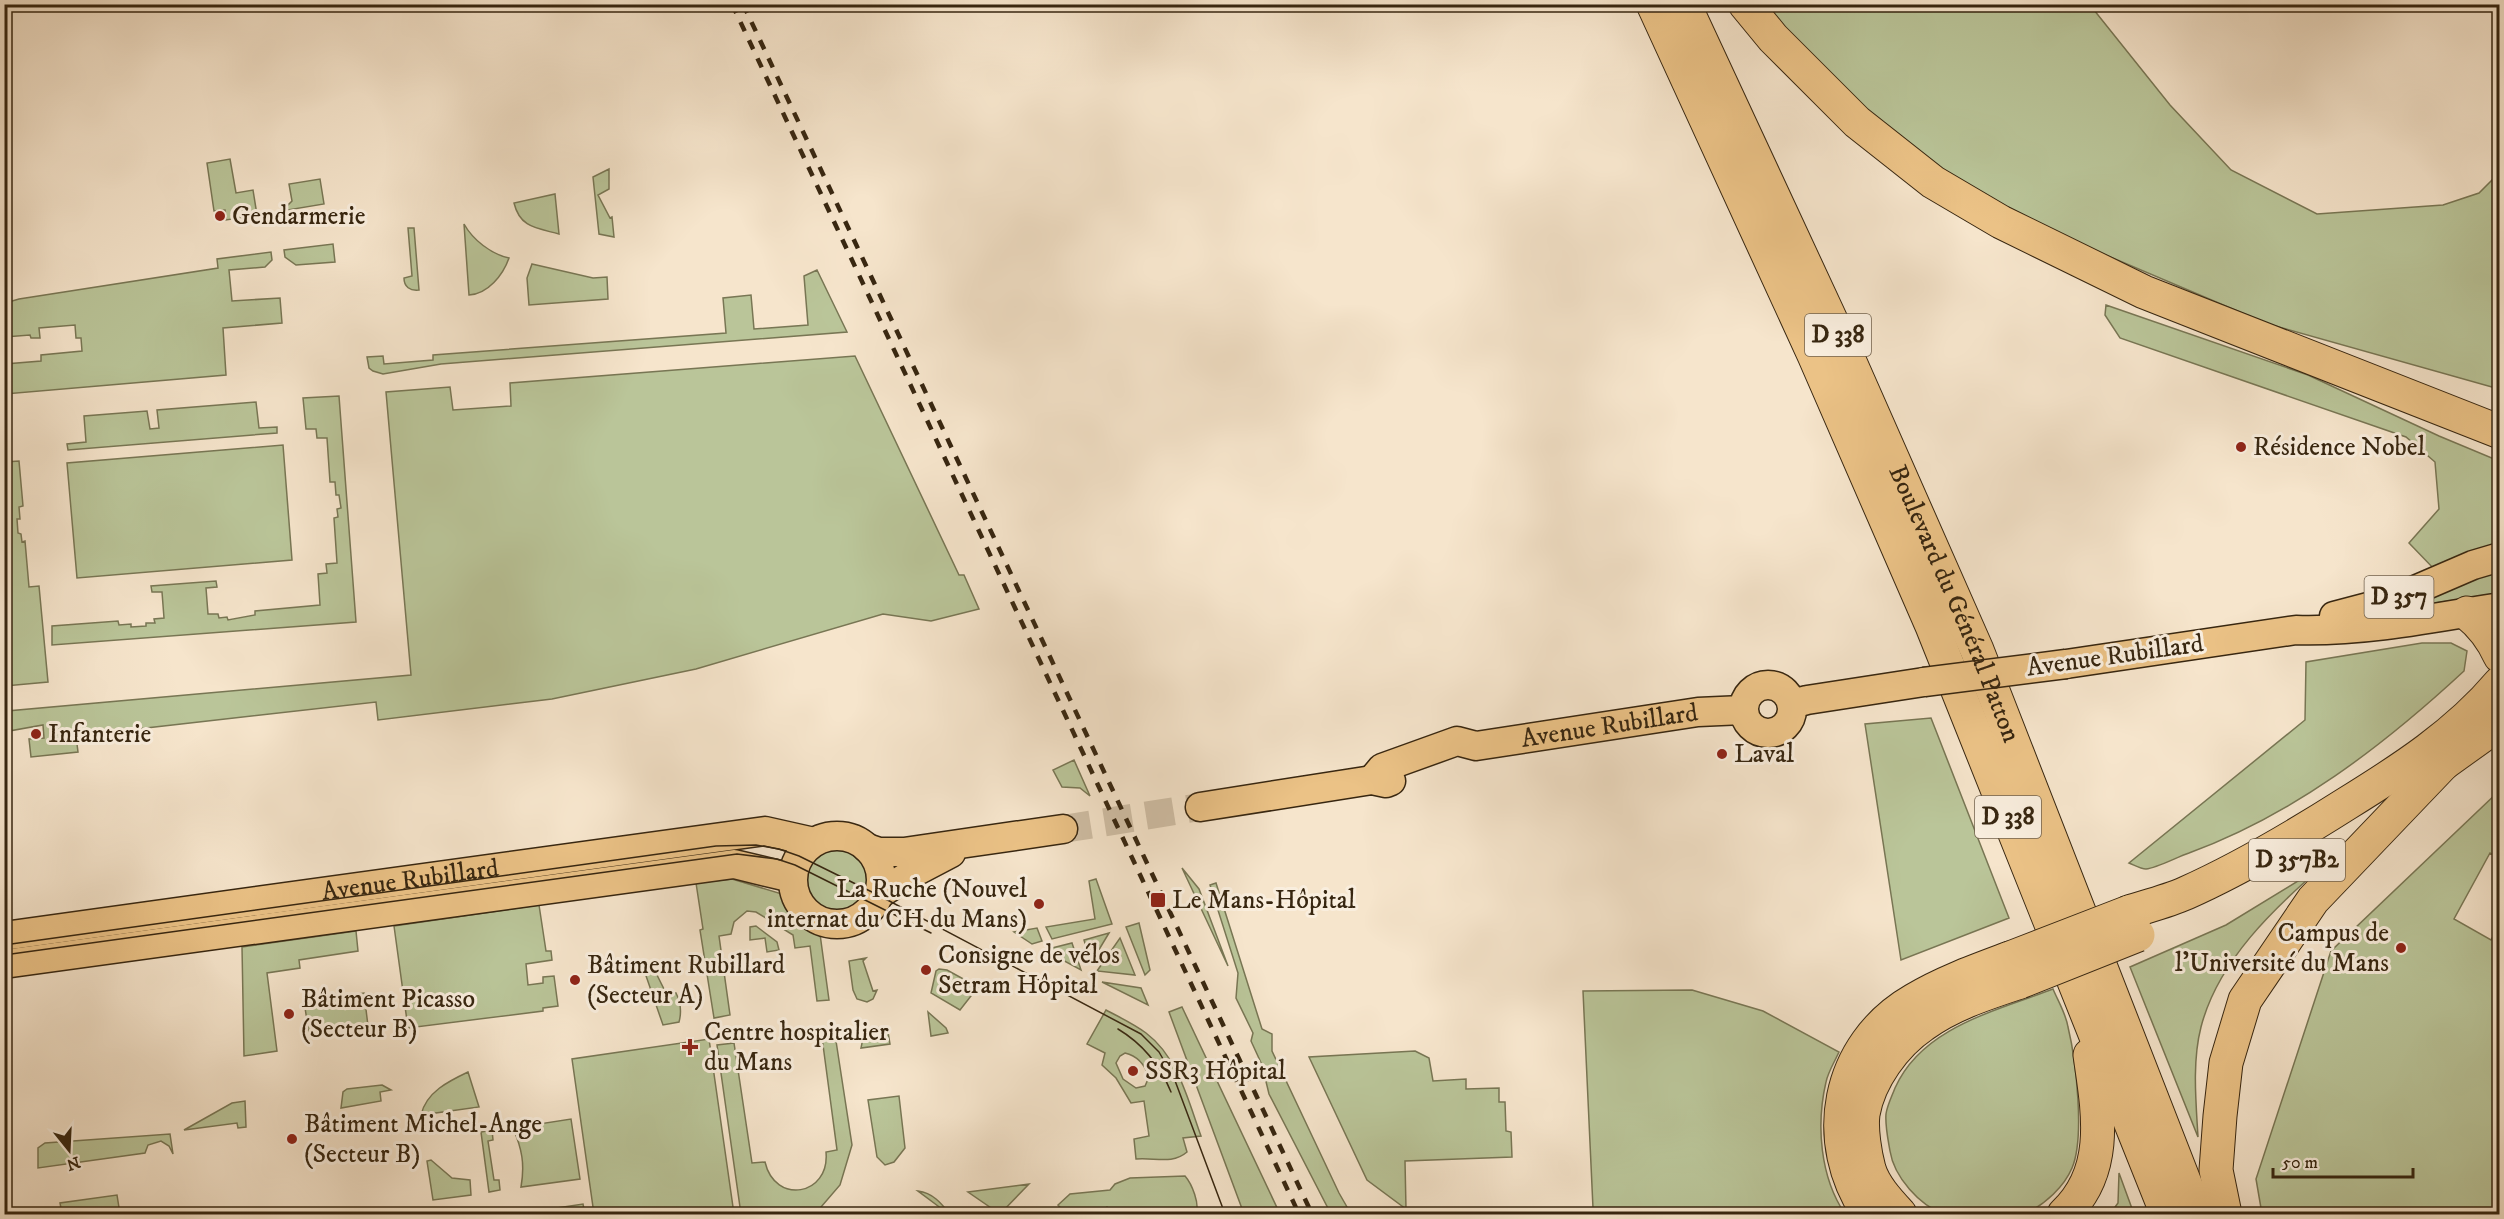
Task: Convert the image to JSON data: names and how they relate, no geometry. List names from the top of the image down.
{
  "streets": {
    "highway": ["D 338", "Boulevard du Général Patton", "D 357B2"],
    "main road": ["D 357", "Avenue Rubillard"]
  },
  "crossings": [
    ["D 357", "Avenue Rubillard"]
  ],
  "places": {
    "other": [
      "Gendarmerie",
      "Résidence Nobel",
      "Infanterie",
      "Laval",
      "La Ruche (Nouvel internat du CH du Mans)",
      "Campus de l'Université du Mans",
      "Consigne de vélos Setram Hôpital",
      "Bâtiment Rubillard (Secteur A)",
      "Bâtiment Picasso (Secteur B)",
      "SSR3 Hôpital",
      "Bâtiment Michel-Ange (Secteur B)"
    ],
    "transit": ["Le Mans-Hôpital"],
    "health": ["Centre hospitalier du Mans"]
  },
  "scale_bar": "50 m",
  "north": "bottom"
}
